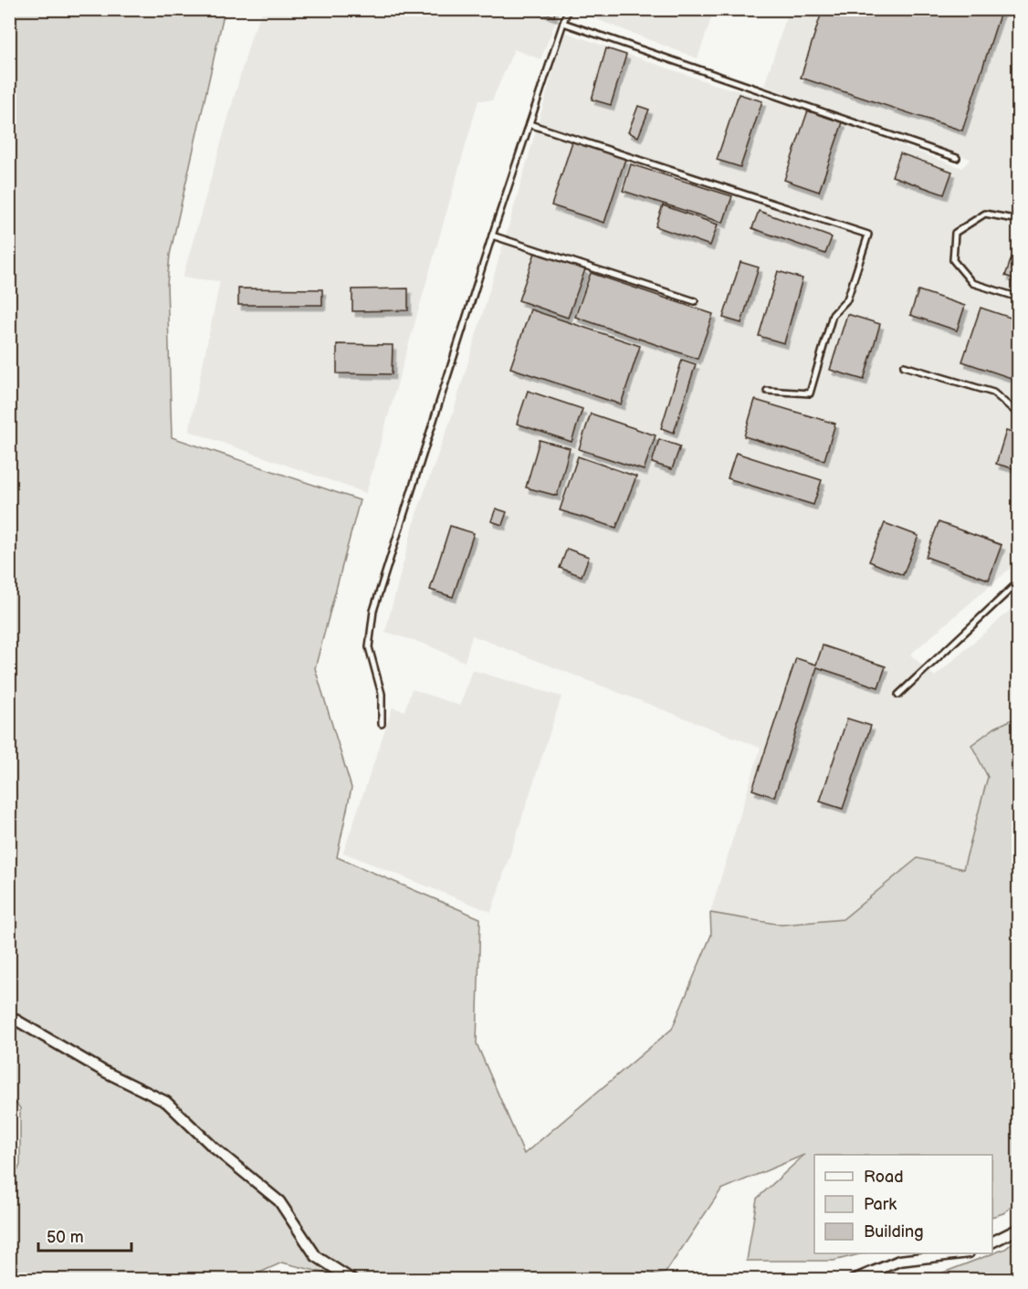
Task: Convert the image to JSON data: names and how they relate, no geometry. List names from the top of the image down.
{
  "legend": ["Road", "Park", "Building"],
  "scale_bar": "50 m"
}
